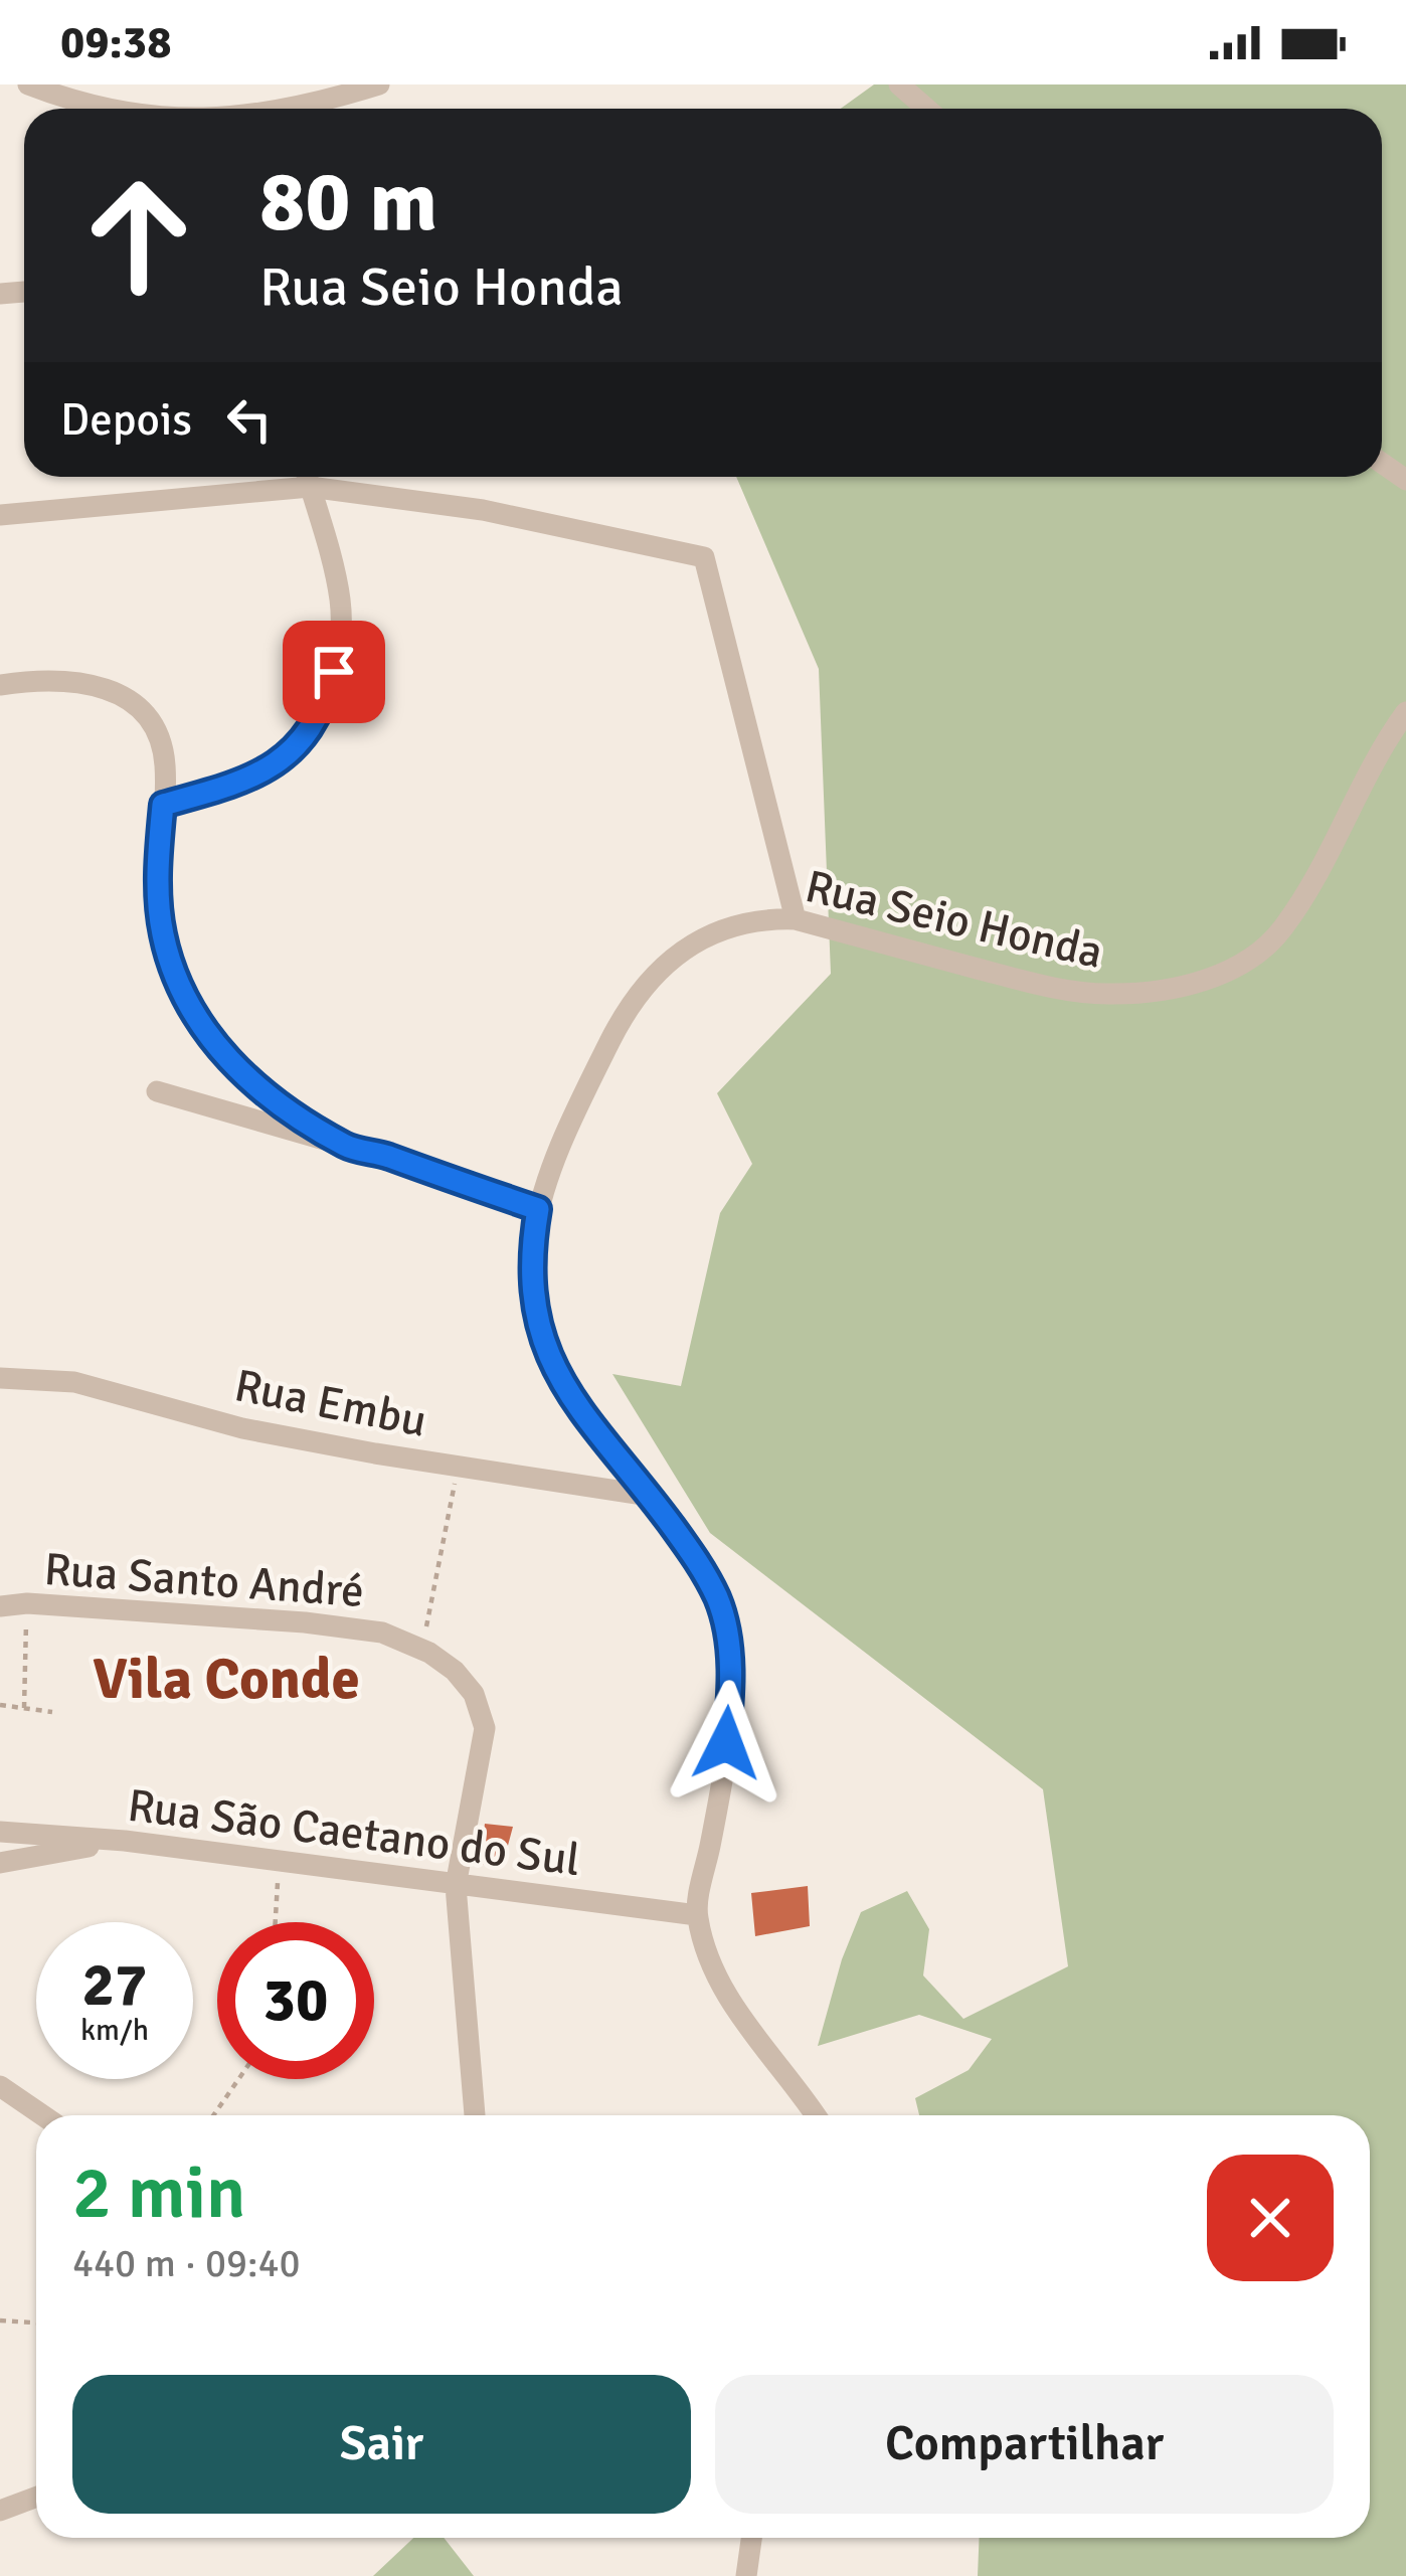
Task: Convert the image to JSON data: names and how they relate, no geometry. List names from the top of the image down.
{
  "streets": {
    "street": [
      "Rua Seio Honda",
      "Rua Embu",
      "Rua Santo André",
      "Rua São Caetano do Sul"
    ]
  },
  "crossings": [
    ["Rua Seio Honda", "Rua Embu"],
    ["Rua Seio Honda", "Rua São Caetano do Sul"],
    ["Rua Santo André", "Rua São Caetano do Sul"]
  ],
  "districts": ["Vila Conde"],
  "page": {
    "status": "09:38",
    "turn": ["80 m", "Rua Seio Honda"],
    "then": "Depois",
    "speed": "27 km/h",
    "limit": "30",
    "heading": ["2 min", "440 m · 09:40"],
    "buttons": ["Sair", "Compartilhar"]
  }
}
